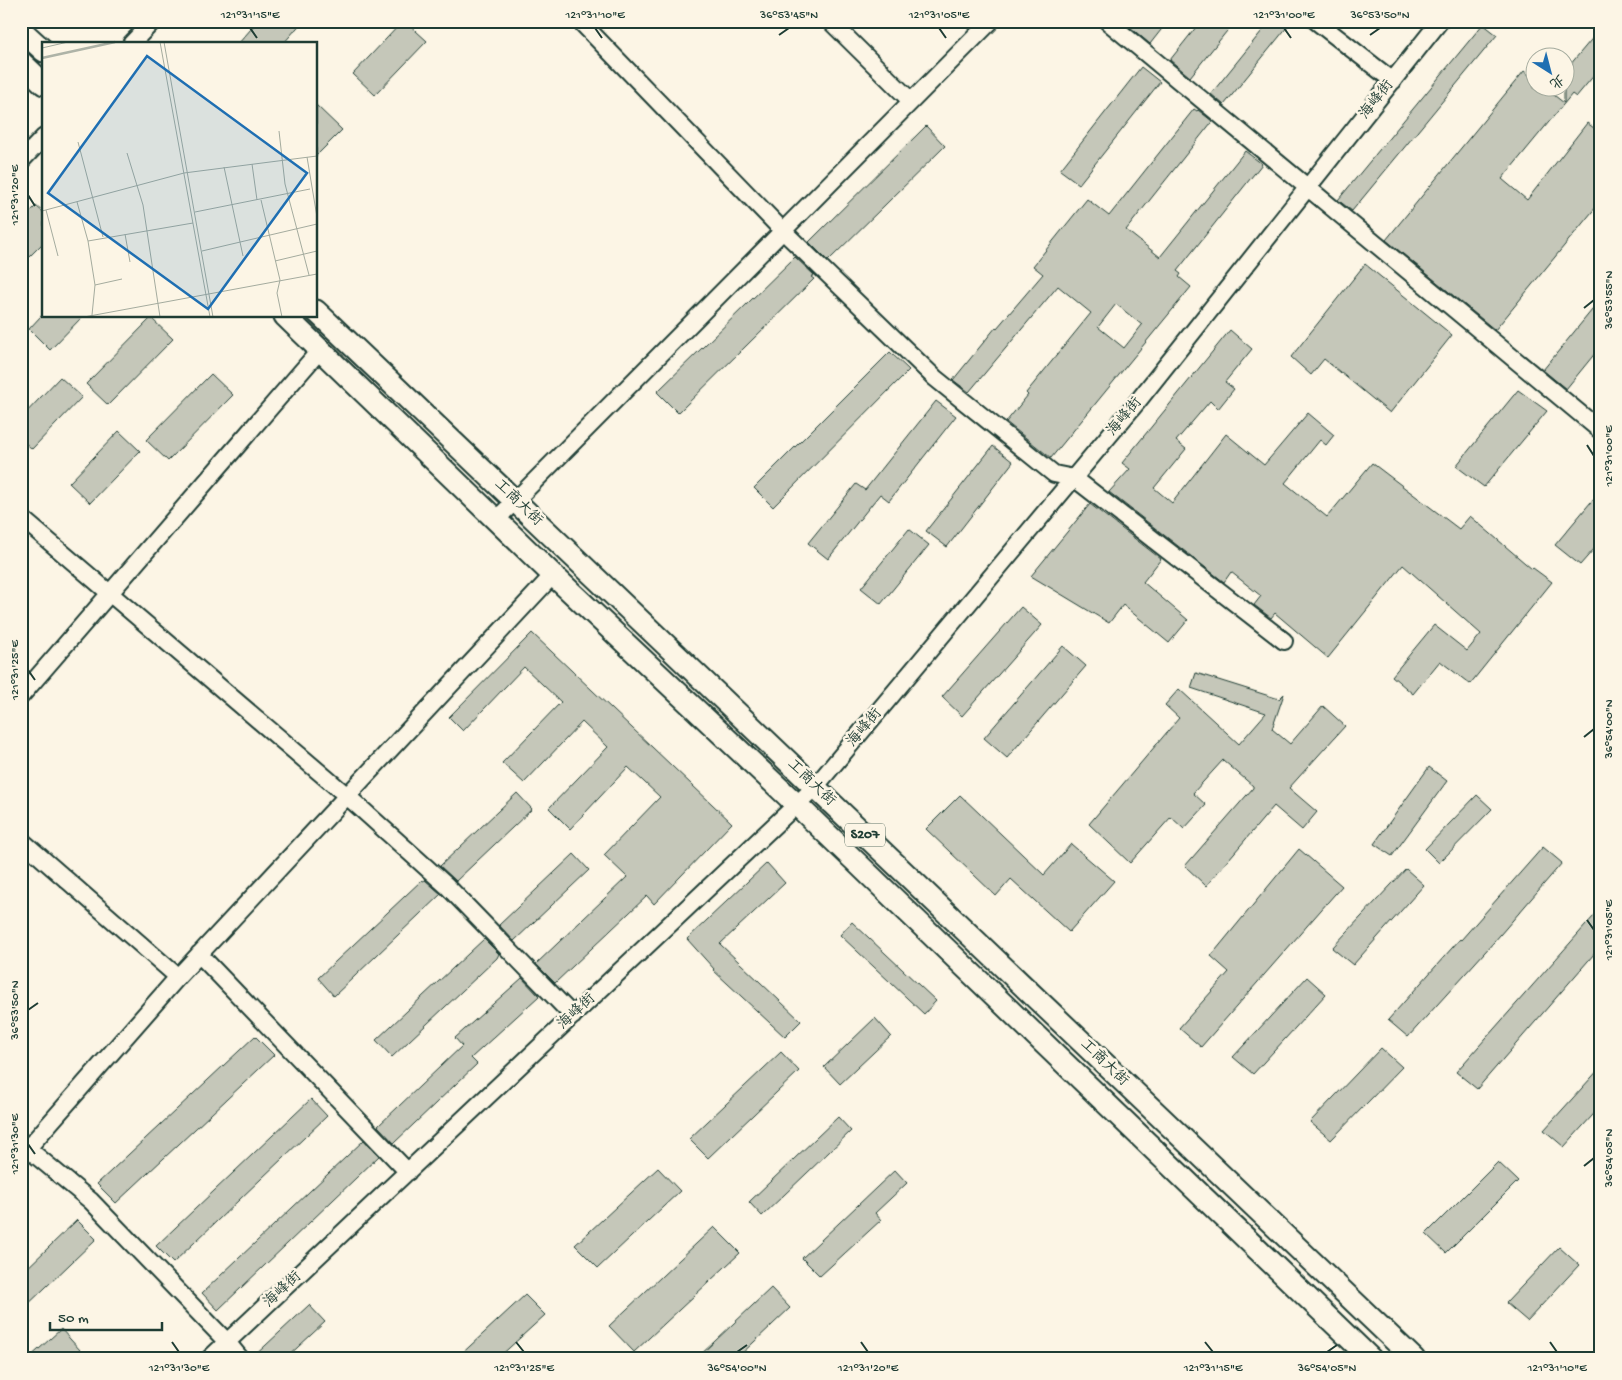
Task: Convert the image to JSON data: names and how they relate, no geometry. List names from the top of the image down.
{
  "streets": {
    "main road": ["工商大街", "S207"],
    "street": ["海峰街"]
  },
  "crossings": [
    ["海峰街", "工商大街"]
  ],
  "scale_bar": "50 m",
  "north": "bottom right",
  "coordinates": [
    "121°31'15\"E",
    "121°31'10\"E",
    "36°53'45\"N",
    "121°31'05\"E",
    "121°31'00\"E",
    "36°53'50\"N",
    "121°31'20\"E",
    "36°53'55\"N",
    "121°31'25\"E",
    "36°54'00\"N",
    "121°31'30\"E",
    "36°54'05\"N"
  ]
}
